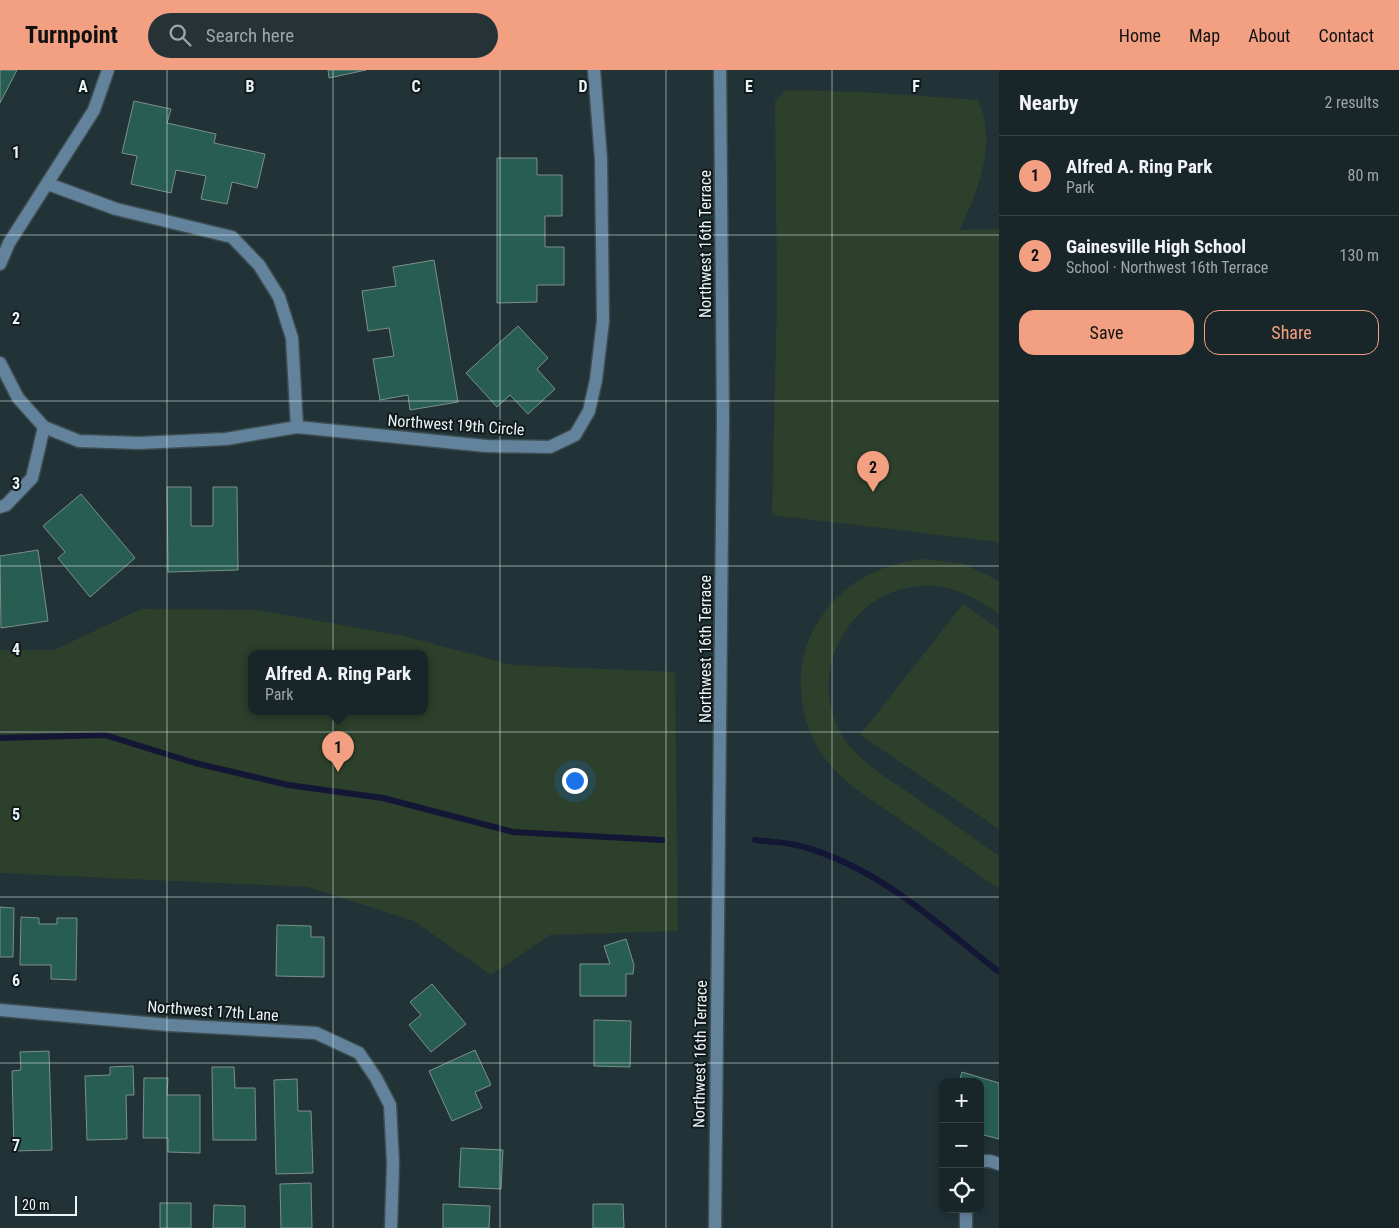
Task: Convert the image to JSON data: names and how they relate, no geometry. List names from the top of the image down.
{
  "streets": {
    "street": ["Northwest 16th Terrace", "Northwest 19th Circle", "Northwest 17th Lane"]
  },
  "scale_bar": "20 m",
  "page": {
    "header": "Turnpoint",
    "search": "Search here",
    "nav": [
      "Home",
      "Map",
      "About",
      "Contact"
    ],
    "heading": ["Nearby", "2 results"],
    "list": [
      {
        "mark": "1",
        "name": "Alfred A. Ring Park",
        "note": "Park",
        "value": "80 m"
      },
      {
        "mark": "2",
        "name": "Gainesville High School",
        "note": "School · Northwest 16th Terrace",
        "value": "130 m"
      }
    ],
    "buttons": ["Save", "Share"],
    "pins": ["2", "1"],
    "popup": ["Alfred A. Ring Park", "Park"],
    "map_buttons": ["+", "−"],
    "scale": "20 m"
  },
  "grid": {
    "columns": [
      "A",
      "B",
      "C",
      "D",
      "E",
      "F"
    ],
    "rows": [
      "1",
      "2",
      "3",
      "4",
      "5",
      "6",
      "7"
    ]
  }
}
